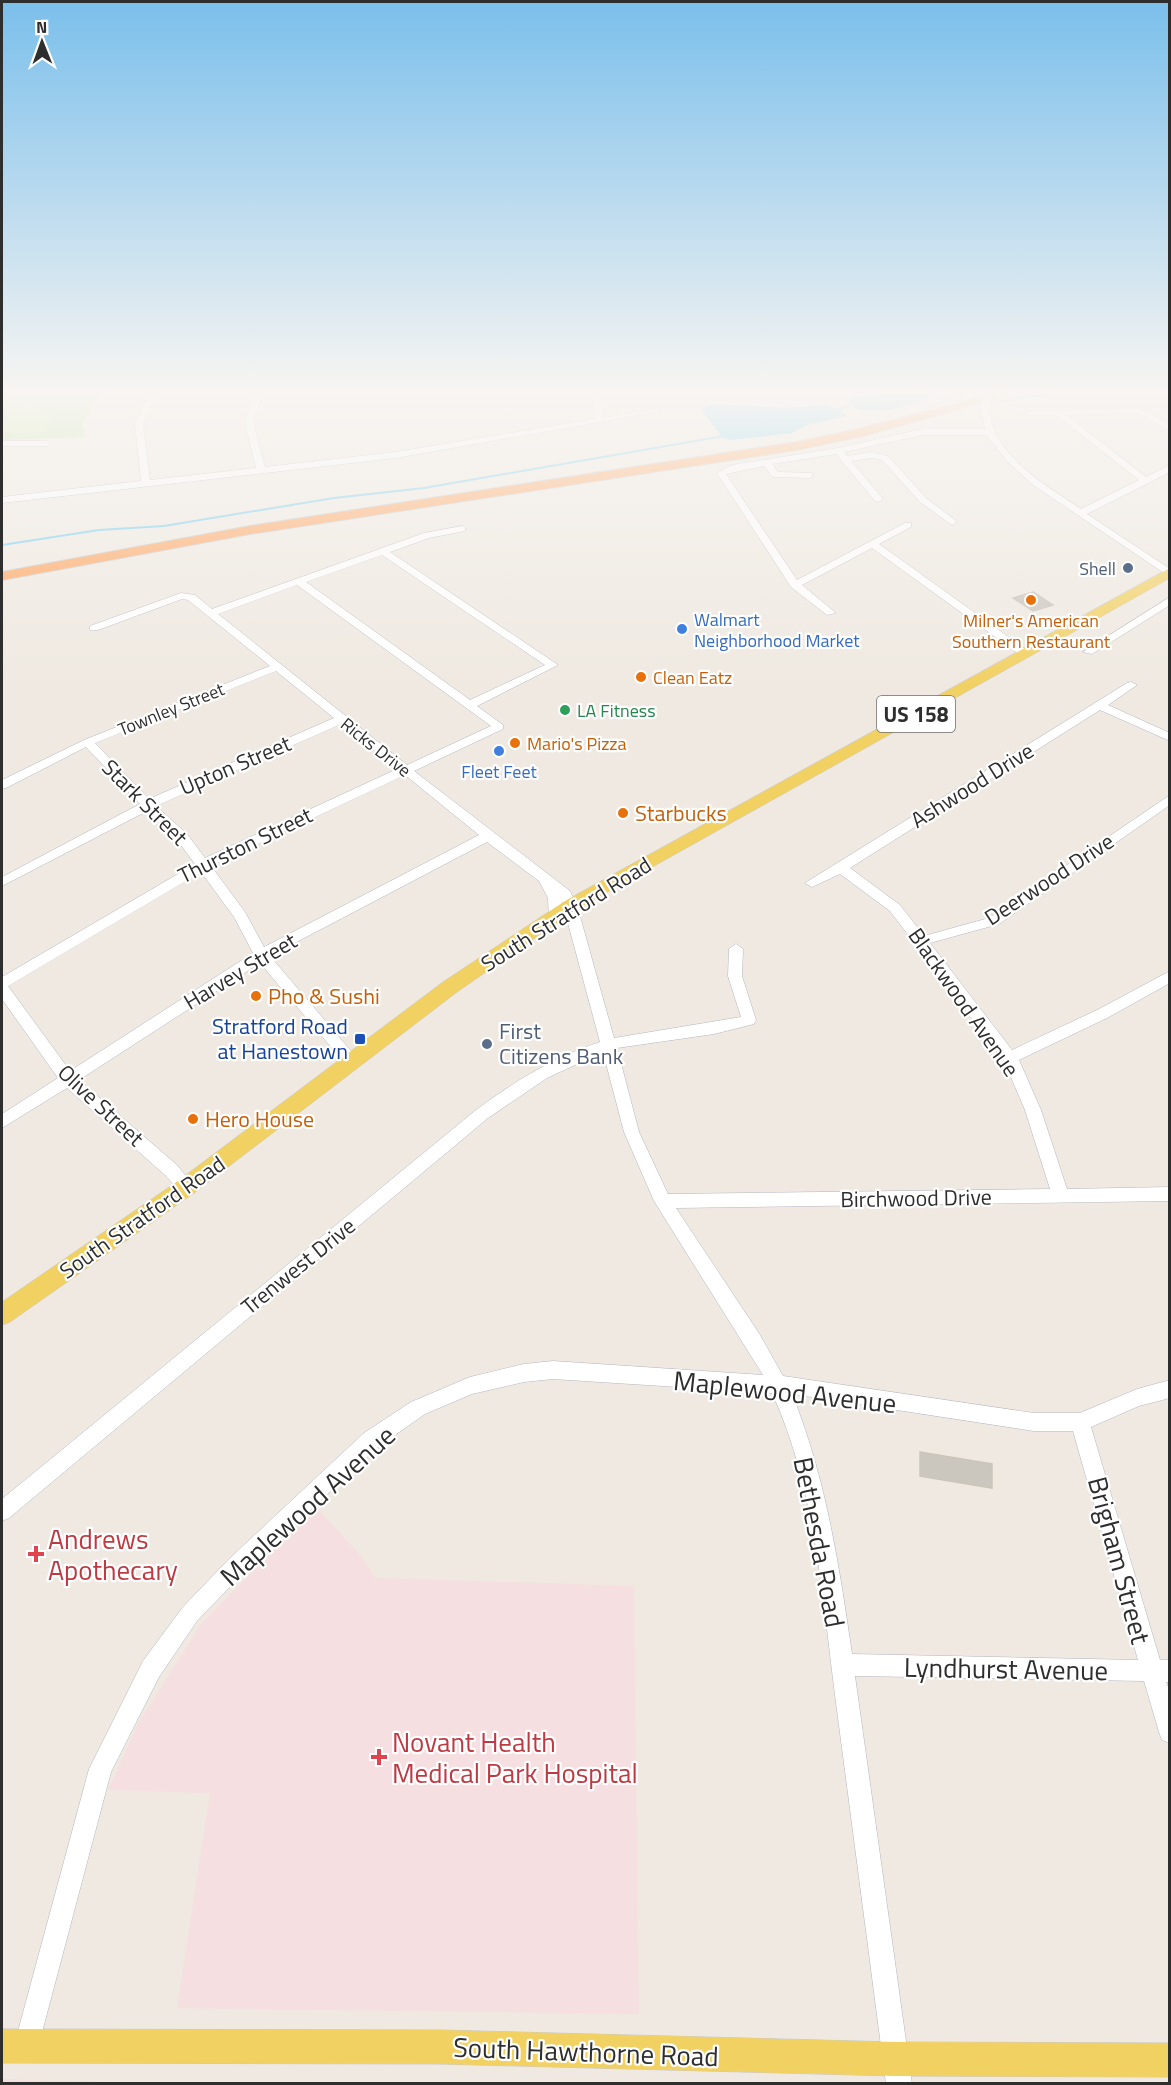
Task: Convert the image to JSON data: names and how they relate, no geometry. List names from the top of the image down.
{
  "streets": {
    "main road": ["US 158", "South Stratford Road", "South Hawthorne Road"],
    "street": [
      "Townley Street",
      "Ricks Drive",
      "Upton Street",
      "Ashwood Drive",
      "Stark Street",
      "Thurston Street",
      "Deerwood Drive",
      "Harvey Street",
      "Blackwood Avenue",
      "Olive Street",
      "Birchwood Drive",
      "Trenwest Drive",
      "Maplewood Avenue",
      "Bethesda Road",
      "Brigham Street",
      "Lyndhurst Avenue"
    ]
  },
  "crossings": [
    ["Townley Street", "Ricks Drive"],
    ["Townley Street", "Stark Street"],
    ["Ricks Drive", "Upton Street"],
    ["Ricks Drive", "Thurston Street"],
    ["Ricks Drive", "South Stratford Road"],
    ["Ricks Drive", "Harvey Street"],
    ["Ricks Drive", "Bethesda Road"],
    ["Upton Street", "Stark Street"],
    ["Ashwood Drive", "Blackwood Avenue"],
    ["Stark Street", "Thurston Street"],
    ["Stark Street", "South Stratford Road"],
    ["Stark Street", "Harvey Street"],
    ["Deerwood Drive", "Blackwood Avenue"],
    ["South Stratford Road", "Olive Street"],
    ["South Stratford Road", "Bethesda Road"],
    ["Harvey Street", "Olive Street"],
    ["Blackwood Avenue", "Birchwood Drive"],
    ["Birchwood Drive", "Bethesda Road"],
    ["Trenwest Drive", "Bethesda Road"],
    ["Maplewood Avenue", "Bethesda Road"],
    ["Maplewood Avenue", "Brigham Street"],
    ["Maplewood Avenue", "South Hawthorne Road"],
    ["Bethesda Road", "Lyndhurst Avenue"],
    ["Bethesda Road", "South Hawthorne Road"],
    ["Brigham Street", "Lyndhurst Avenue"]
  ],
  "places": {
    "other": [
      "Shell",
      "Milner's American Southern Restaurant",
      "Walmart Neighborhood Market",
      "Clean Eatz",
      "LA Fitness",
      "Mario's Pizza",
      "Fleet Feet",
      "Starbucks",
      "Pho & Sushi",
      "First Citizens Bank",
      "Hero House"
    ],
    "transit": ["Stratford Road at Hanestown"],
    "health": ["Andrews Apothecary", "Novant Health Medical Park Hospital"]
  },
  "north": "top"
}
